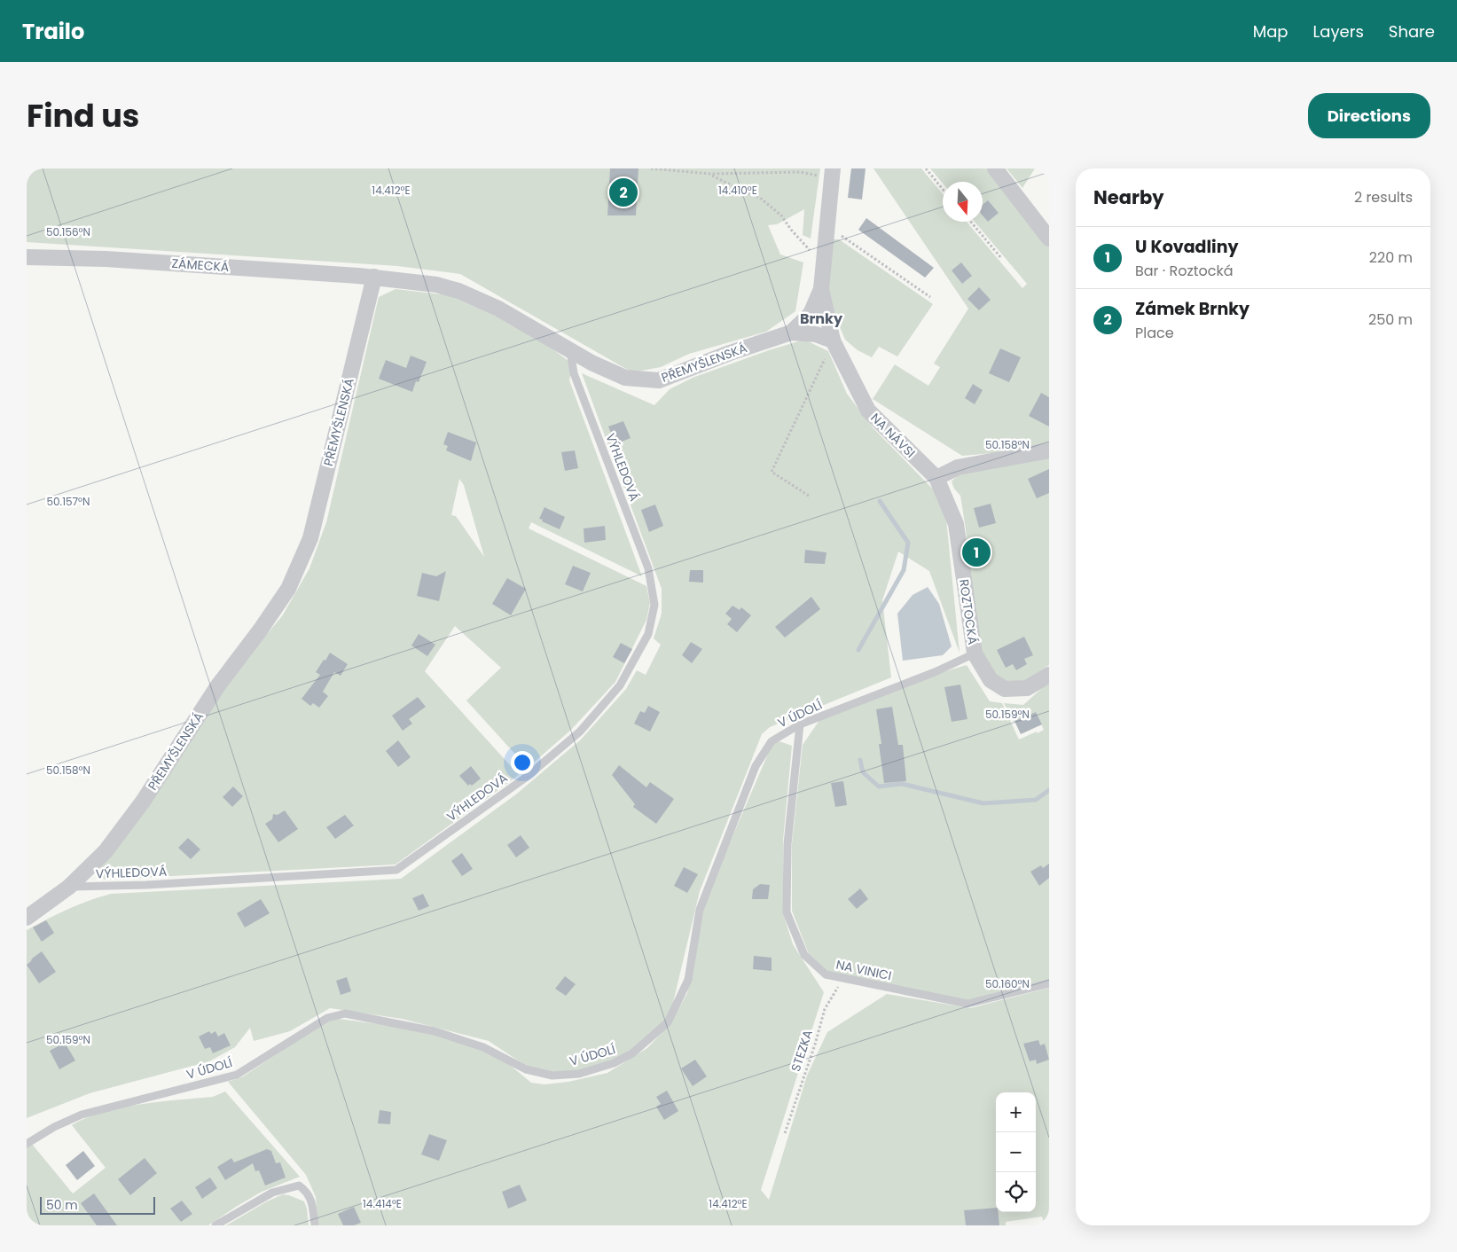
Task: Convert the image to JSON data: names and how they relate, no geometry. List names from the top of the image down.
{
  "streets": {
    "street": [
      "ZÁMECKÁ",
      "PŘEMYŠLENSKÁ",
      "NA NÁVSI",
      "ROZTOCKÁ"
    ],
    "lane": ["VÝHLEDOVÁ", "V ÚDOLÍ", "NA VINICI"],
    "path": ["STEZKA"]
  },
  "crossings": [
    ["ZÁMECKÁ", "PŘEMYŠLENSKÁ"],
    ["PŘEMYŠLENSKÁ", "VÝHLEDOVÁ"],
    ["NA NÁVSI", "ROZTOCKÁ"],
    ["ROZTOCKÁ", "V ÚDOLÍ"],
    ["V ÚDOLÍ", "NA VINICI"],
    ["NA VINICI", "STEZKA"]
  ],
  "districts": ["Brnky"],
  "scale_bar": "50 m",
  "north": "bottom",
  "page": {
    "header": "Trailo",
    "nav": ["Map", "Layers", "Share"],
    "title": "Find us",
    "buttons": "Directions",
    "heading": ["Nearby", "2 results"],
    "pins": ["2", "1"],
    "list": [
      {
        "mark": "1",
        "name": "U Kovadliny",
        "note": "Bar · Roztocká",
        "value": "220 m"
      },
      {
        "mark": "2",
        "name": "Zámek Brnky",
        "note": "Place",
        "value": "250 m"
      }
    ],
    "map_buttons": ["+", "−"],
    "scale": "50 m"
  },
  "coordinates": [
    "14.412°E",
    "14.410°E",
    "50.156°N",
    "50.158°N",
    "50.157°N",
    "50.159°N",
    "50.160°N",
    "14.414°E"
  ]
}
